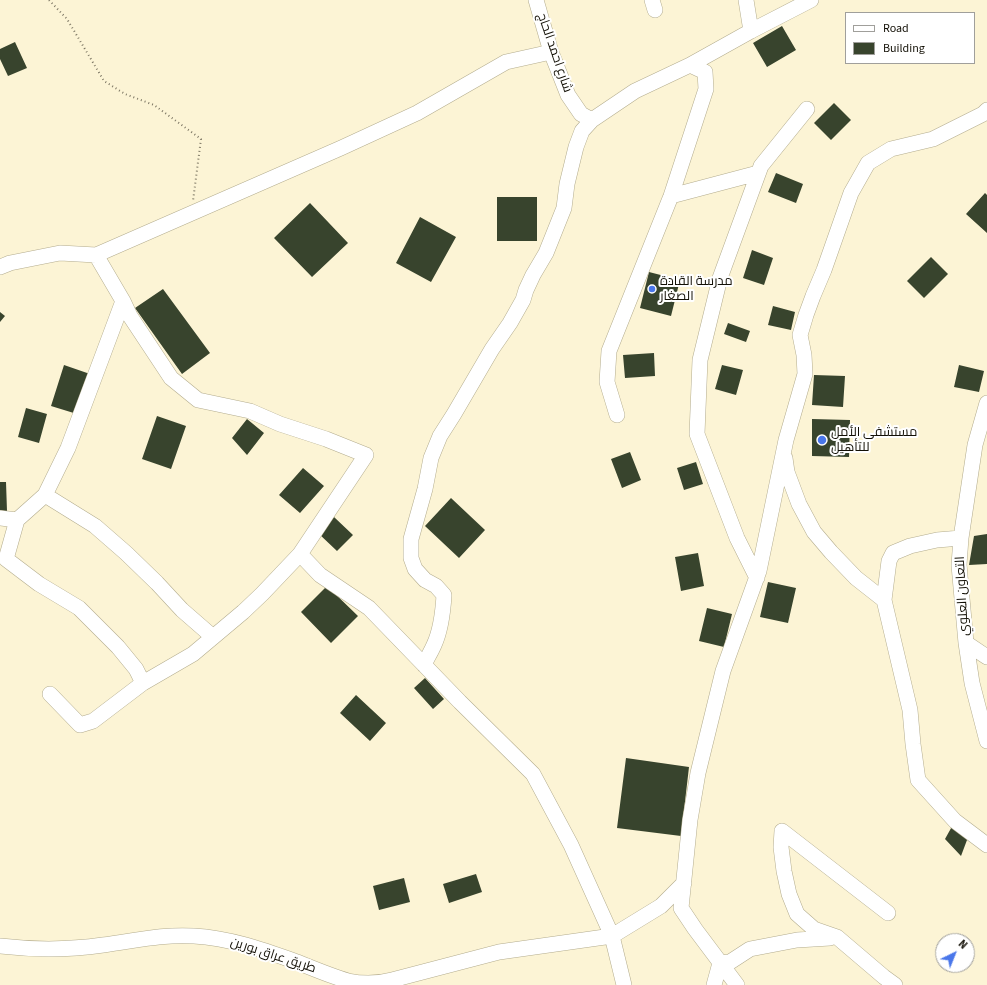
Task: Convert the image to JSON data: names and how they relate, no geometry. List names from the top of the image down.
{
  "streets": {
    "street": ["شارع احمد الحاج", "التعاون العلوي", "طريق عراق بورين"]
  },
  "places": ["مدرسة القادة الصغار", "مستشفى الأمل للتأهيل"],
  "legend": ["Road", "Building"],
  "north": "top right"
}
